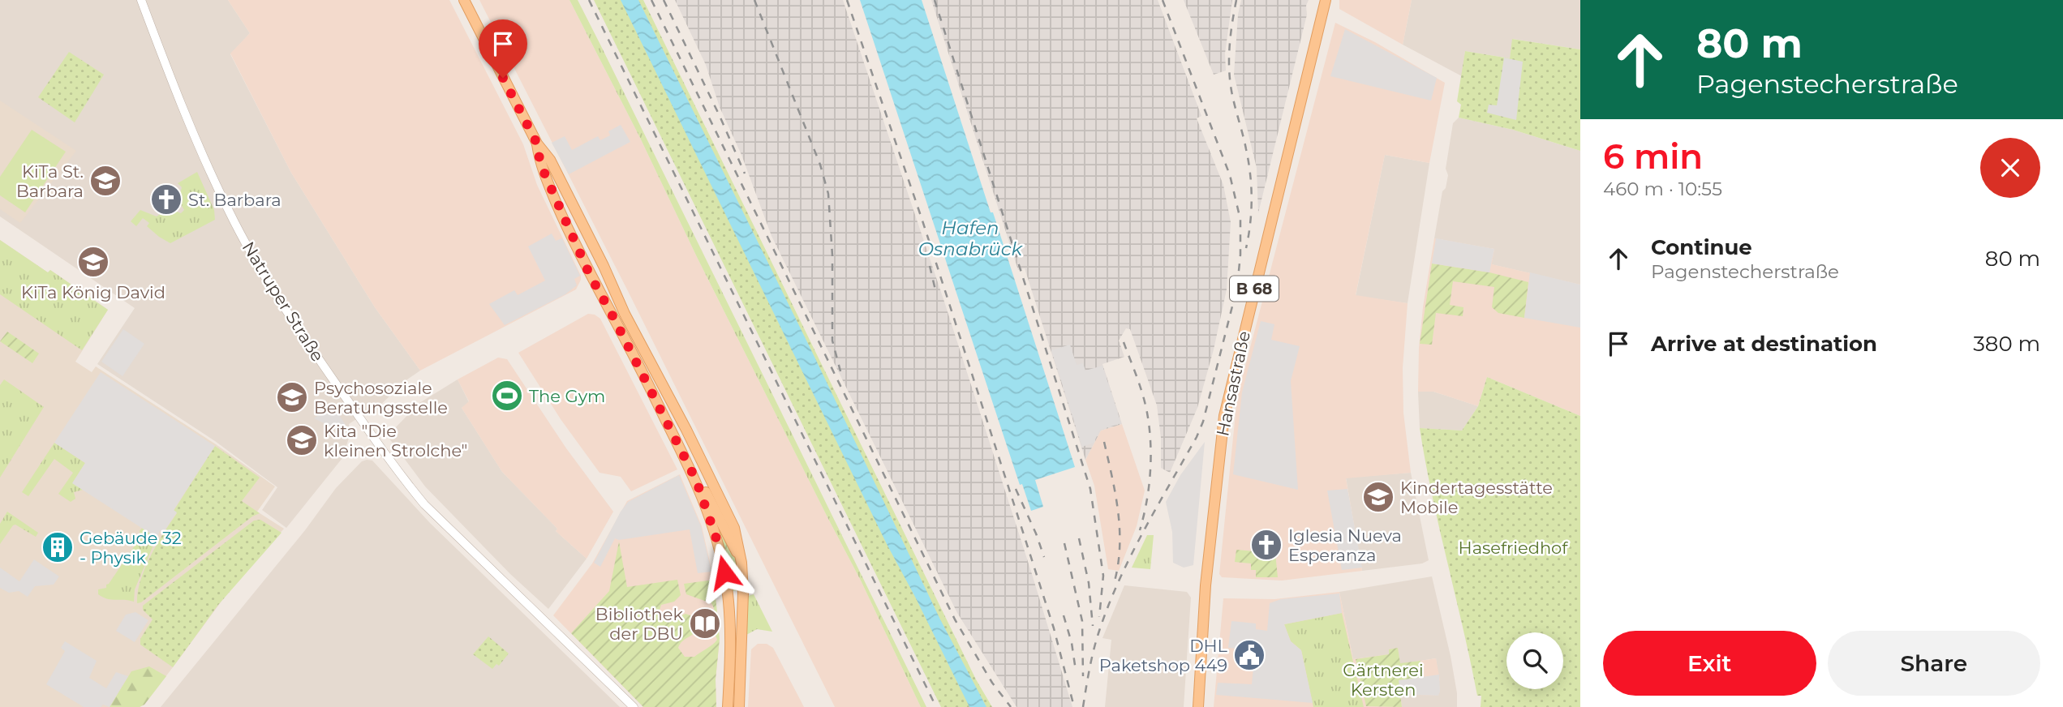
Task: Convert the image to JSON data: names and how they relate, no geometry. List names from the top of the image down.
{
  "streets": {
    "main road": ["B 68", "Hansastraße"],
    "street": ["Natruper Straße"]
  },
  "water": ["Hafen Osnabrück"],
  "parks": ["Hasefriedhof", "Gärtnerei Kersten"],
  "places": {
    "school or university": [
      "KiTa St. Barbara",
      "KiTa König David",
      "Psychosoziale Beratungsstelle",
      "Kita \"Die kleinen Strolche\"",
      "Kindertagesstätte Mobile"
    ],
    "church": ["St. Barbara", "Iglesia Nueva Esperanza"],
    "sports": ["The Gym"],
    "building": ["Gebäude 32 - Physik"],
    "library": ["Bibliothek der DBU"],
    "public building": ["DHL Paketshop 449"]
  },
  "page": {
    "turn": ["80 m", "Pagenstecherstraße"],
    "heading": ["6 min", "460 m · 10:55"],
    "list": [
      {
        "name": "Continue",
        "note": "Pagenstecherstraße",
        "value": "80 m"
      },
      {
        "name": "Arrive at destination",
        "value": "380 m"
      }
    ],
    "buttons": ["Exit", "Share"]
  }
}
